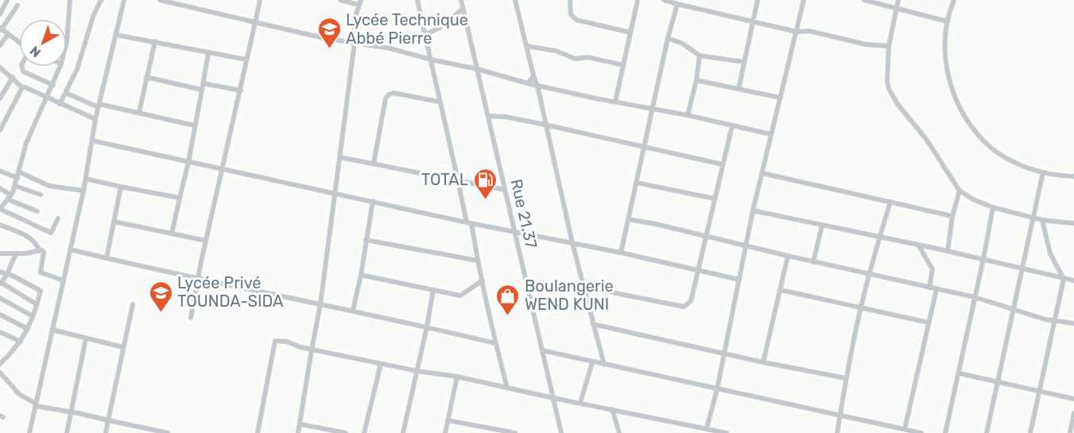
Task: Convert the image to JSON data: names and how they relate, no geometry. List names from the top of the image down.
{
  "streets": {
    "street": ["Rue 21.37"]
  },
  "places": {
    "school or university": ["Lycée Technique Abbé Pierre", "Lycée Privé TOUNDA-SIDA"],
    "fuel station": ["TOTAL"],
    "shop": ["Boulangerie WEND KUNI"]
  },
  "north": "bottom left"
}
